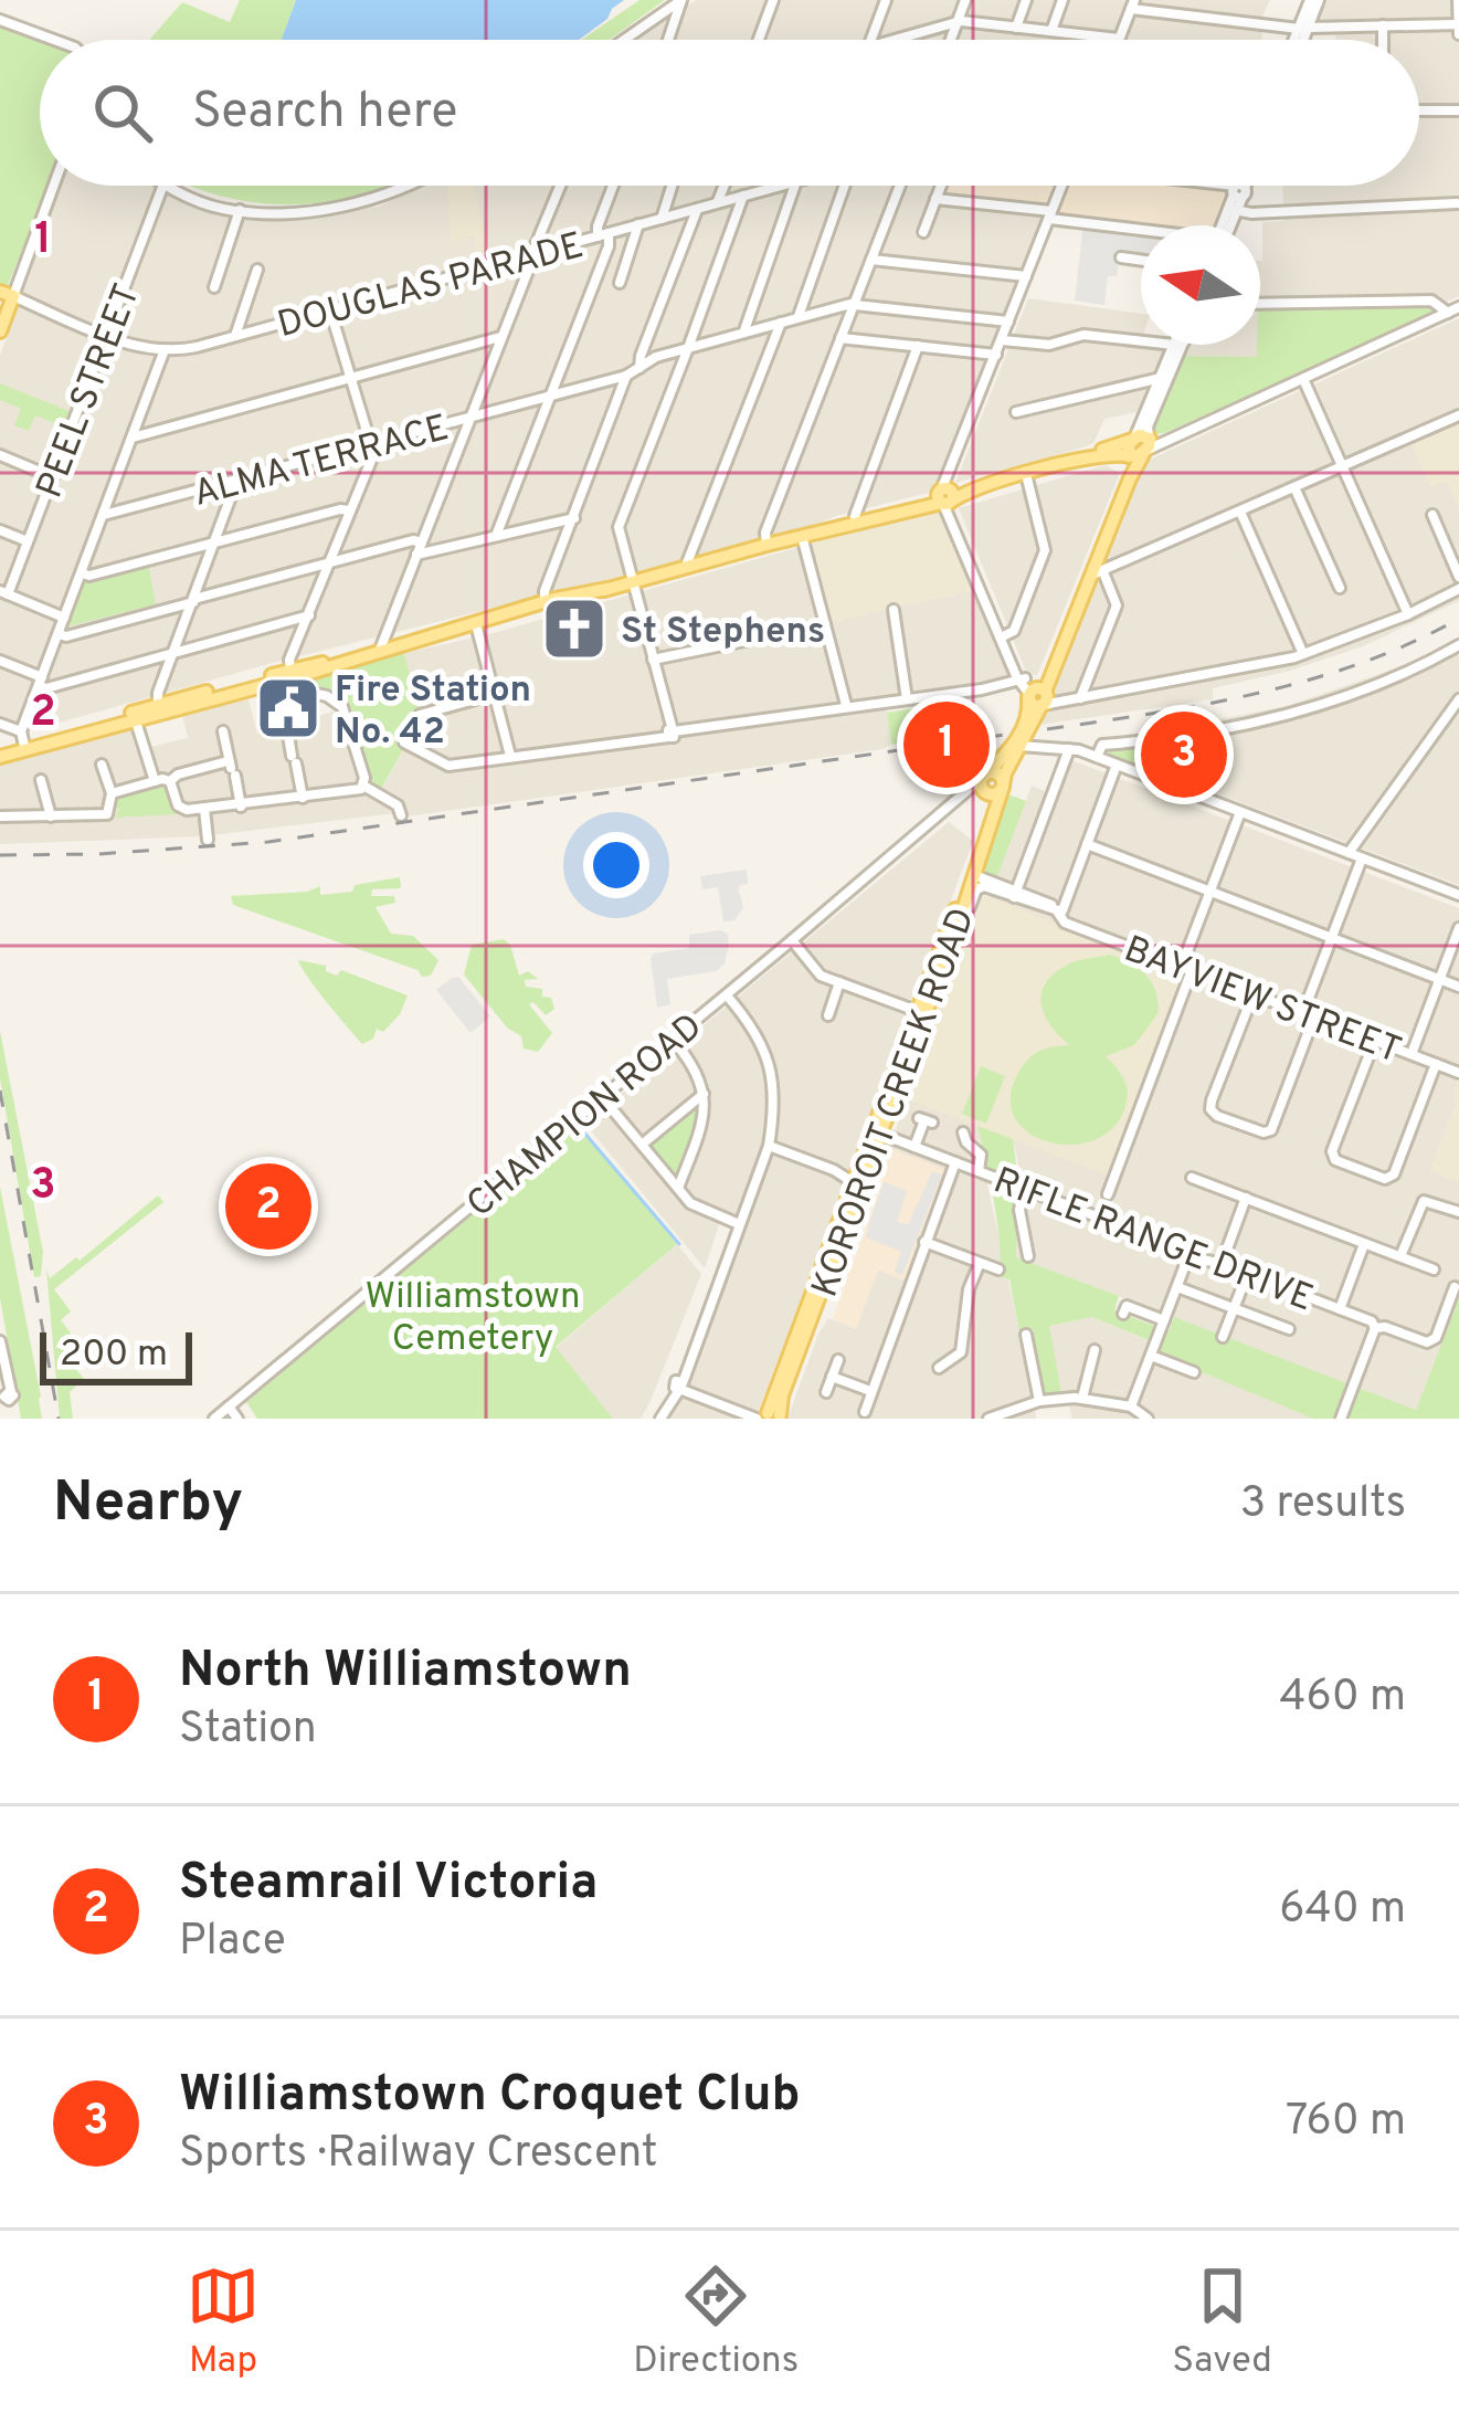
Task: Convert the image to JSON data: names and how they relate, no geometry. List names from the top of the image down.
{
  "streets": {
    "main road": ["KOROROIT CREEK ROAD"],
    "street": [
      "DOUGLAS PARADE",
      "PEEL STREET",
      "ALMA TERRACE",
      "BAYVIEW STREET",
      "CHAMPION ROAD",
      "RIFLE RANGE DRIVE"
    ]
  },
  "crossings": [
    ["DOUGLAS PARADE", "PEEL STREET"],
    ["KOROROIT CREEK ROAD", "CHAMPION ROAD"],
    ["KOROROIT CREEK ROAD", "RIFLE RANGE DRIVE"]
  ],
  "parks": ["Williamstown Cemetery"],
  "places": {
    "church": ["St Stephens"],
    "public building": ["Fire Station No. 42"]
  },
  "scale_bar": "200 m",
  "north": "left",
  "page": {
    "search": "Search here",
    "pins": ["1", "3", "2"],
    "scale": "200 m",
    "heading": ["Nearby", "3 results"],
    "list": [
      {
        "mark": "1",
        "name": "North Williamstown",
        "note": "Station",
        "value": "460 m"
      },
      {
        "mark": "2",
        "name": "Steamrail Victoria",
        "note": "Place",
        "value": "640 m"
      },
      {
        "mark": "3",
        "name": "Williamstown Croquet Club",
        "note": "Sports · Railway Crescent",
        "value": "760 m"
      }
    ],
    "nav": ["Map", "Directions", "Saved"]
  },
  "grid": {
    "rows": ["1", "2", "3"]
  }
}
